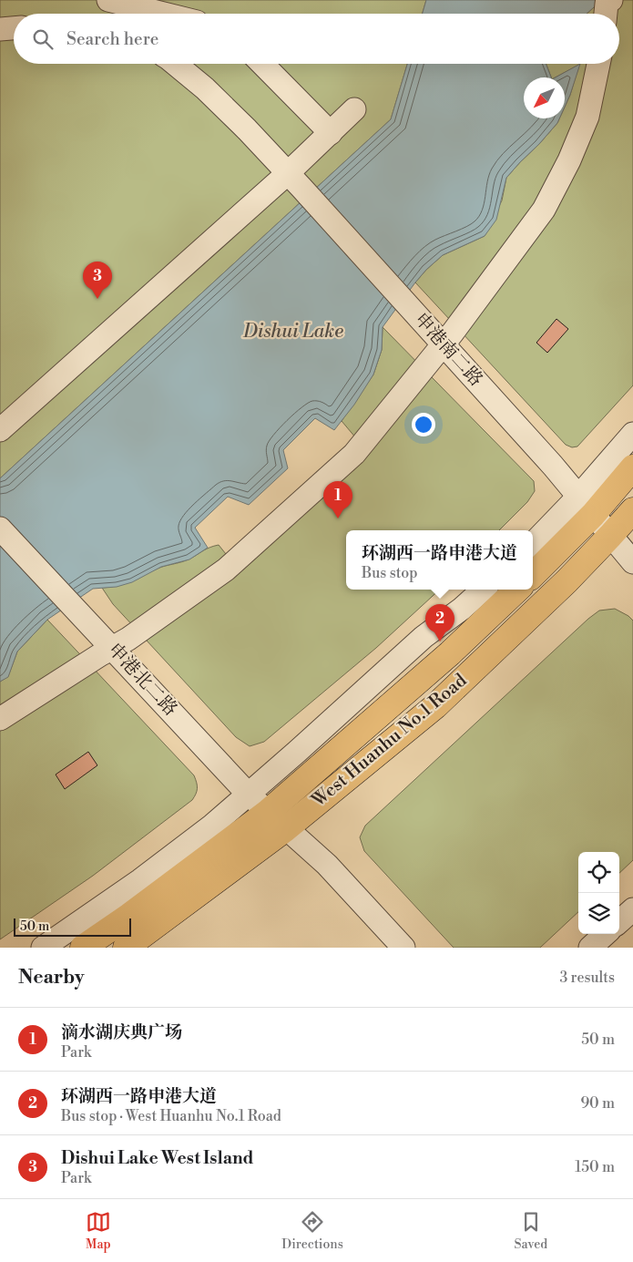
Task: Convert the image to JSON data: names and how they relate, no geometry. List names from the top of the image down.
{
  "streets": {
    "main road": ["West Huanhu No.1 Road"],
    "street": ["申港南二路", "申港北二路"]
  },
  "crossings": [
    ["申港南二路", "West Huanhu No.1 Road"],
    ["申港北二路", "West Huanhu No.1 Road"]
  ],
  "water": ["Dishui Lake"],
  "scale_bar": "50 m",
  "north": "bottom left",
  "page": {
    "search": "Search here",
    "pins": ["3", "1", "2"],
    "popup": ["环湖西一路申港大道", "Bus stop"],
    "scale": "50 m",
    "heading": ["Nearby", "3 results"],
    "list": [
      {
        "mark": "1",
        "name": "滴水湖庆典广场",
        "note": "Park",
        "value": "50 m"
      },
      {
        "mark": "2",
        "name": "环湖西一路申港大道",
        "note": "Bus stop · West Huanhu No.1 Road",
        "value": "90 m"
      },
      {
        "mark": "3",
        "name": "Dishui Lake West Island",
        "note": "Park",
        "value": "150 m"
      }
    ],
    "nav": ["Map", "Directions", "Saved"]
  }
}
